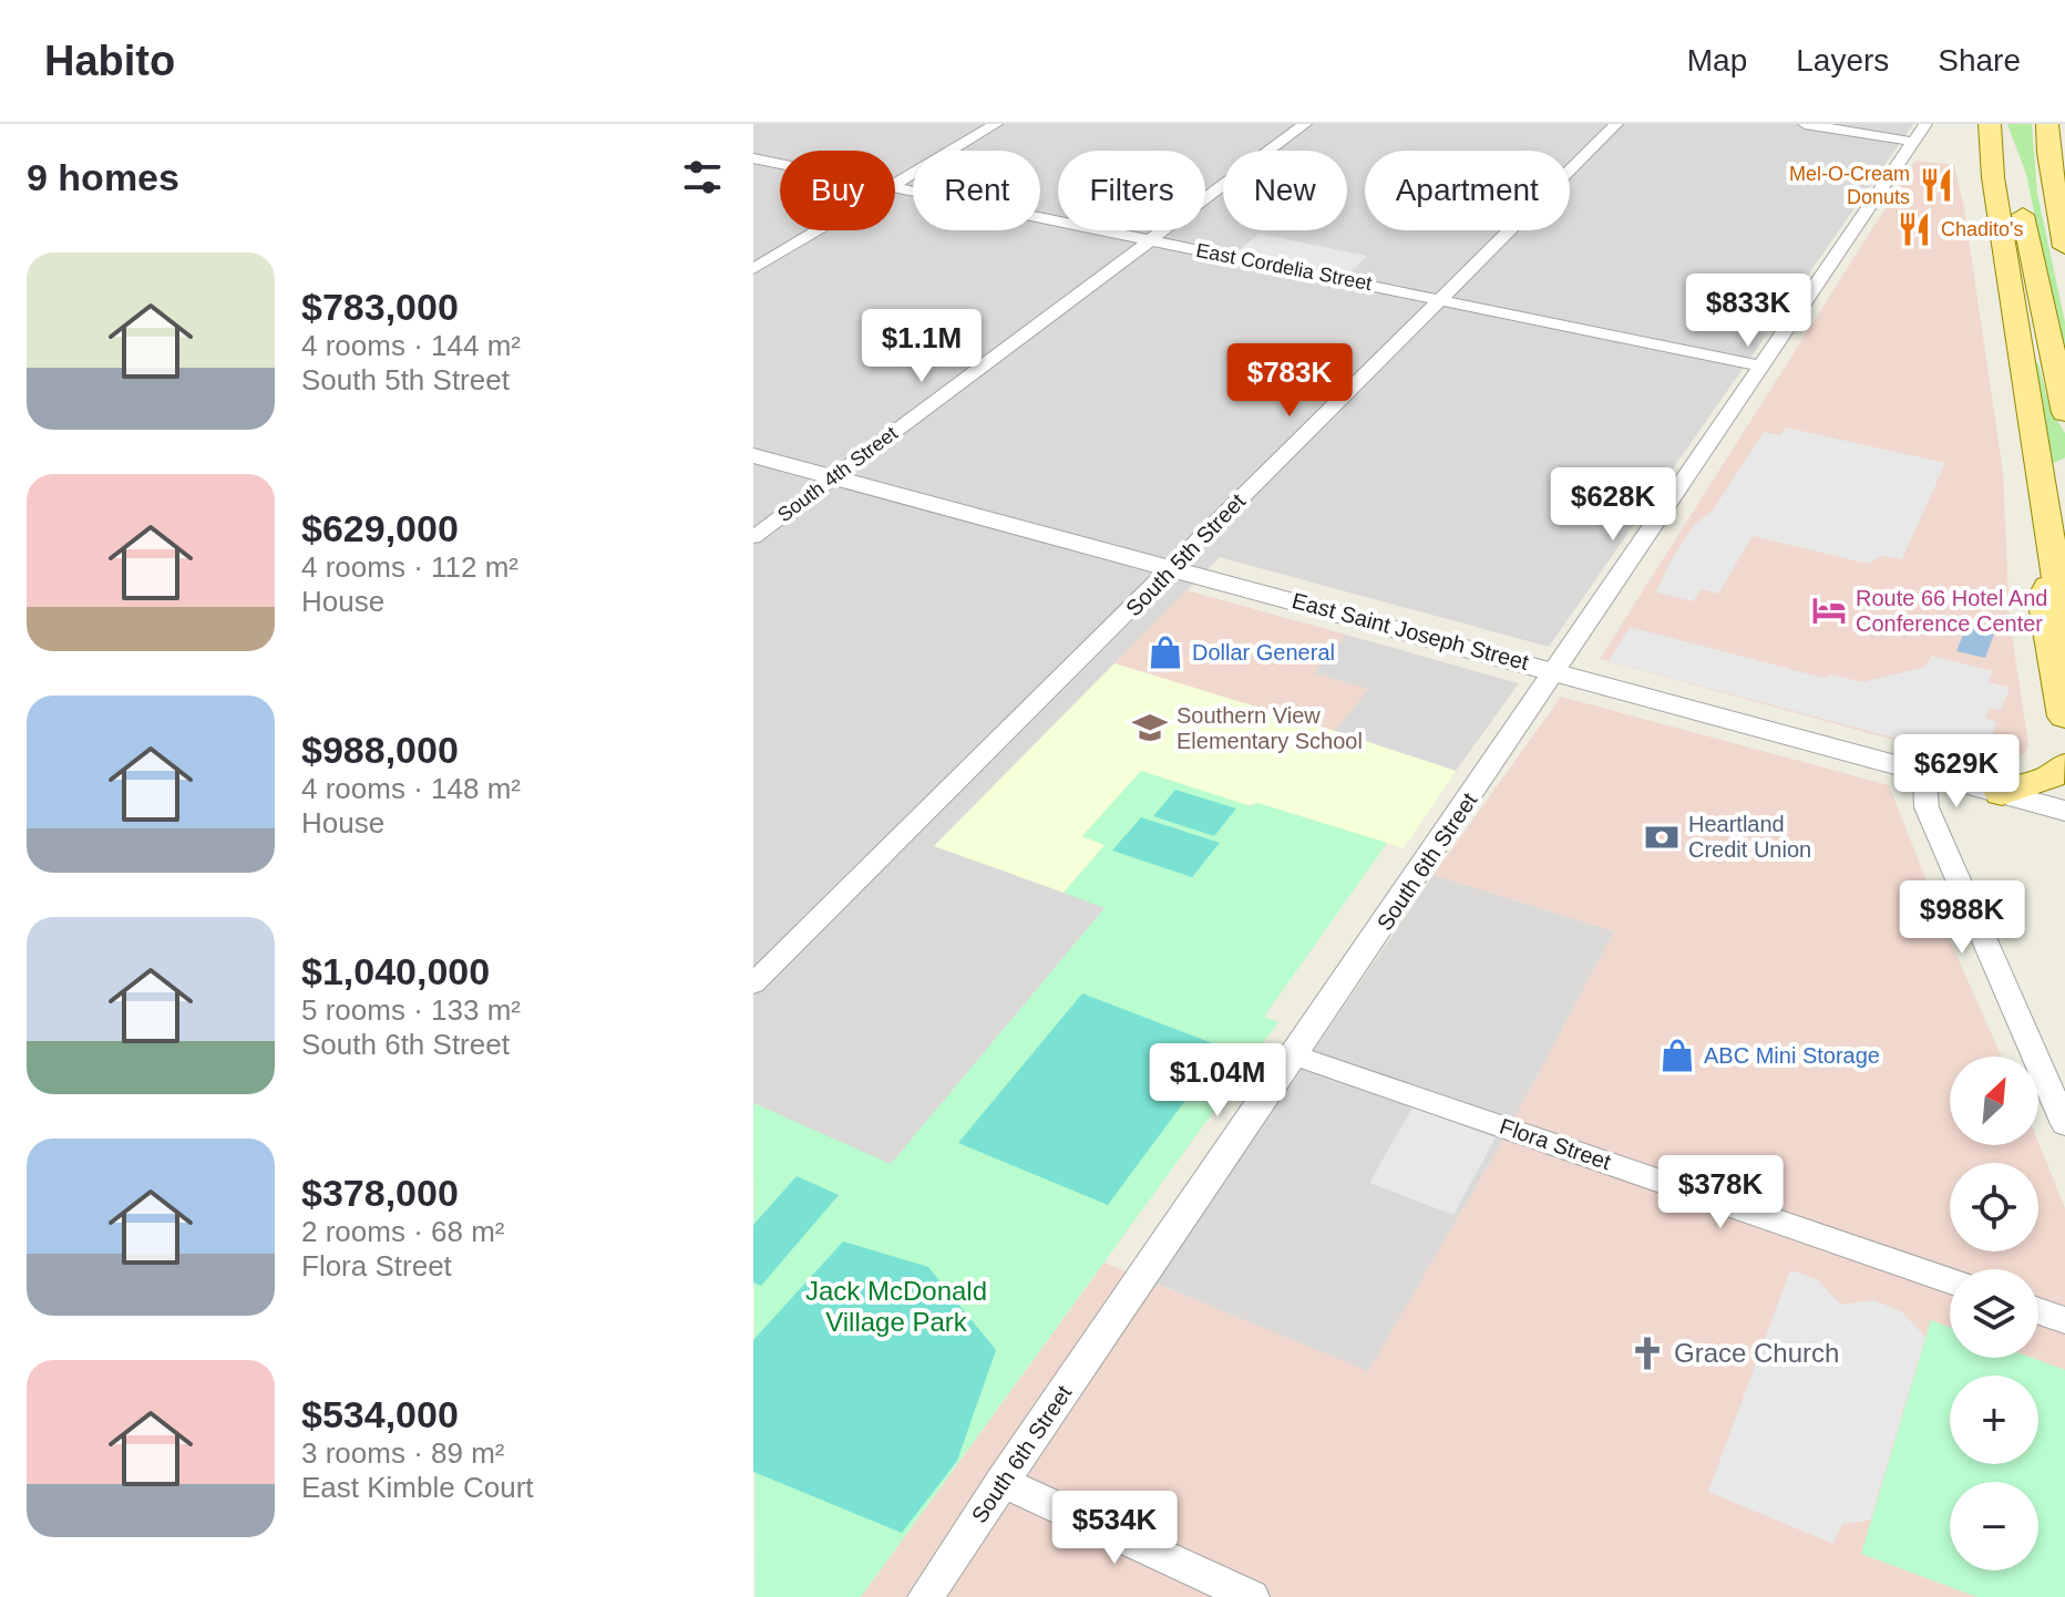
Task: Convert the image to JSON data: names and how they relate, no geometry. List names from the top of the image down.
{
  "streets": {
    "street": [
      "East Cordelia Street",
      "South 4th Street",
      "South 5th Street",
      "East Saint Joseph Street",
      "South 6th Street",
      "Flora Street"
    ]
  },
  "crossings": [
    ["East Cordelia Street", "South 4th Street"],
    ["East Cordelia Street", "South 5th Street"],
    ["East Cordelia Street", "South 6th Street"],
    ["South 4th Street", "East Saint Joseph Street"],
    ["South 5th Street", "East Saint Joseph Street"],
    ["East Saint Joseph Street", "South 6th Street"],
    ["South 6th Street", "Flora Street"]
  ],
  "parks": ["Jack McDonald Village Park"],
  "places": {
    "restaurant": ["Mel-O-Cream Donuts", "Chadito's"],
    "hotel": ["Route 66 Hotel And Conference Center"],
    "shop": ["Dollar General", "ABC Mini Storage"],
    "school or university": ["Southern View Elementary School"],
    "bank": ["Heartland Credit Union"],
    "church": ["Grace Church"]
  },
  "north": "top right",
  "page": {
    "header": "Habito",
    "nav": ["Map", "Layers", "Share"],
    "heading": "9 homes",
    "chip": [
      "Buy",
      "Rent",
      "Filters",
      "New",
      "Apartment"
    ],
    "list": [
      {
        "name": "$783,000",
        "note": "4 rooms · 144 m² · South 5th Street"
      },
      {
        "name": "$629,000",
        "note": "4 rooms · 112 m² · House"
      },
      {
        "name": "$988,000",
        "note": "4 rooms · 148 m² · House"
      },
      {
        "name": "$1,040,000",
        "note": "5 rooms · 133 m² · South 6th Street"
      },
      {
        "name": "$378,000",
        "note": "2 rooms · 68 m² · Flora Street"
      },
      {
        "name": "$534,000",
        "note": "3 rooms · 89 m² · East Kimble Court"
      }
    ],
    "price": [
      "$833K",
      "$1.1M",
      "$783K",
      "$628K",
      "$629K",
      "$988K",
      "$1.04M",
      "$378K",
      "$534K"
    ],
    "map_buttons": ["+", "−"]
  }
}
